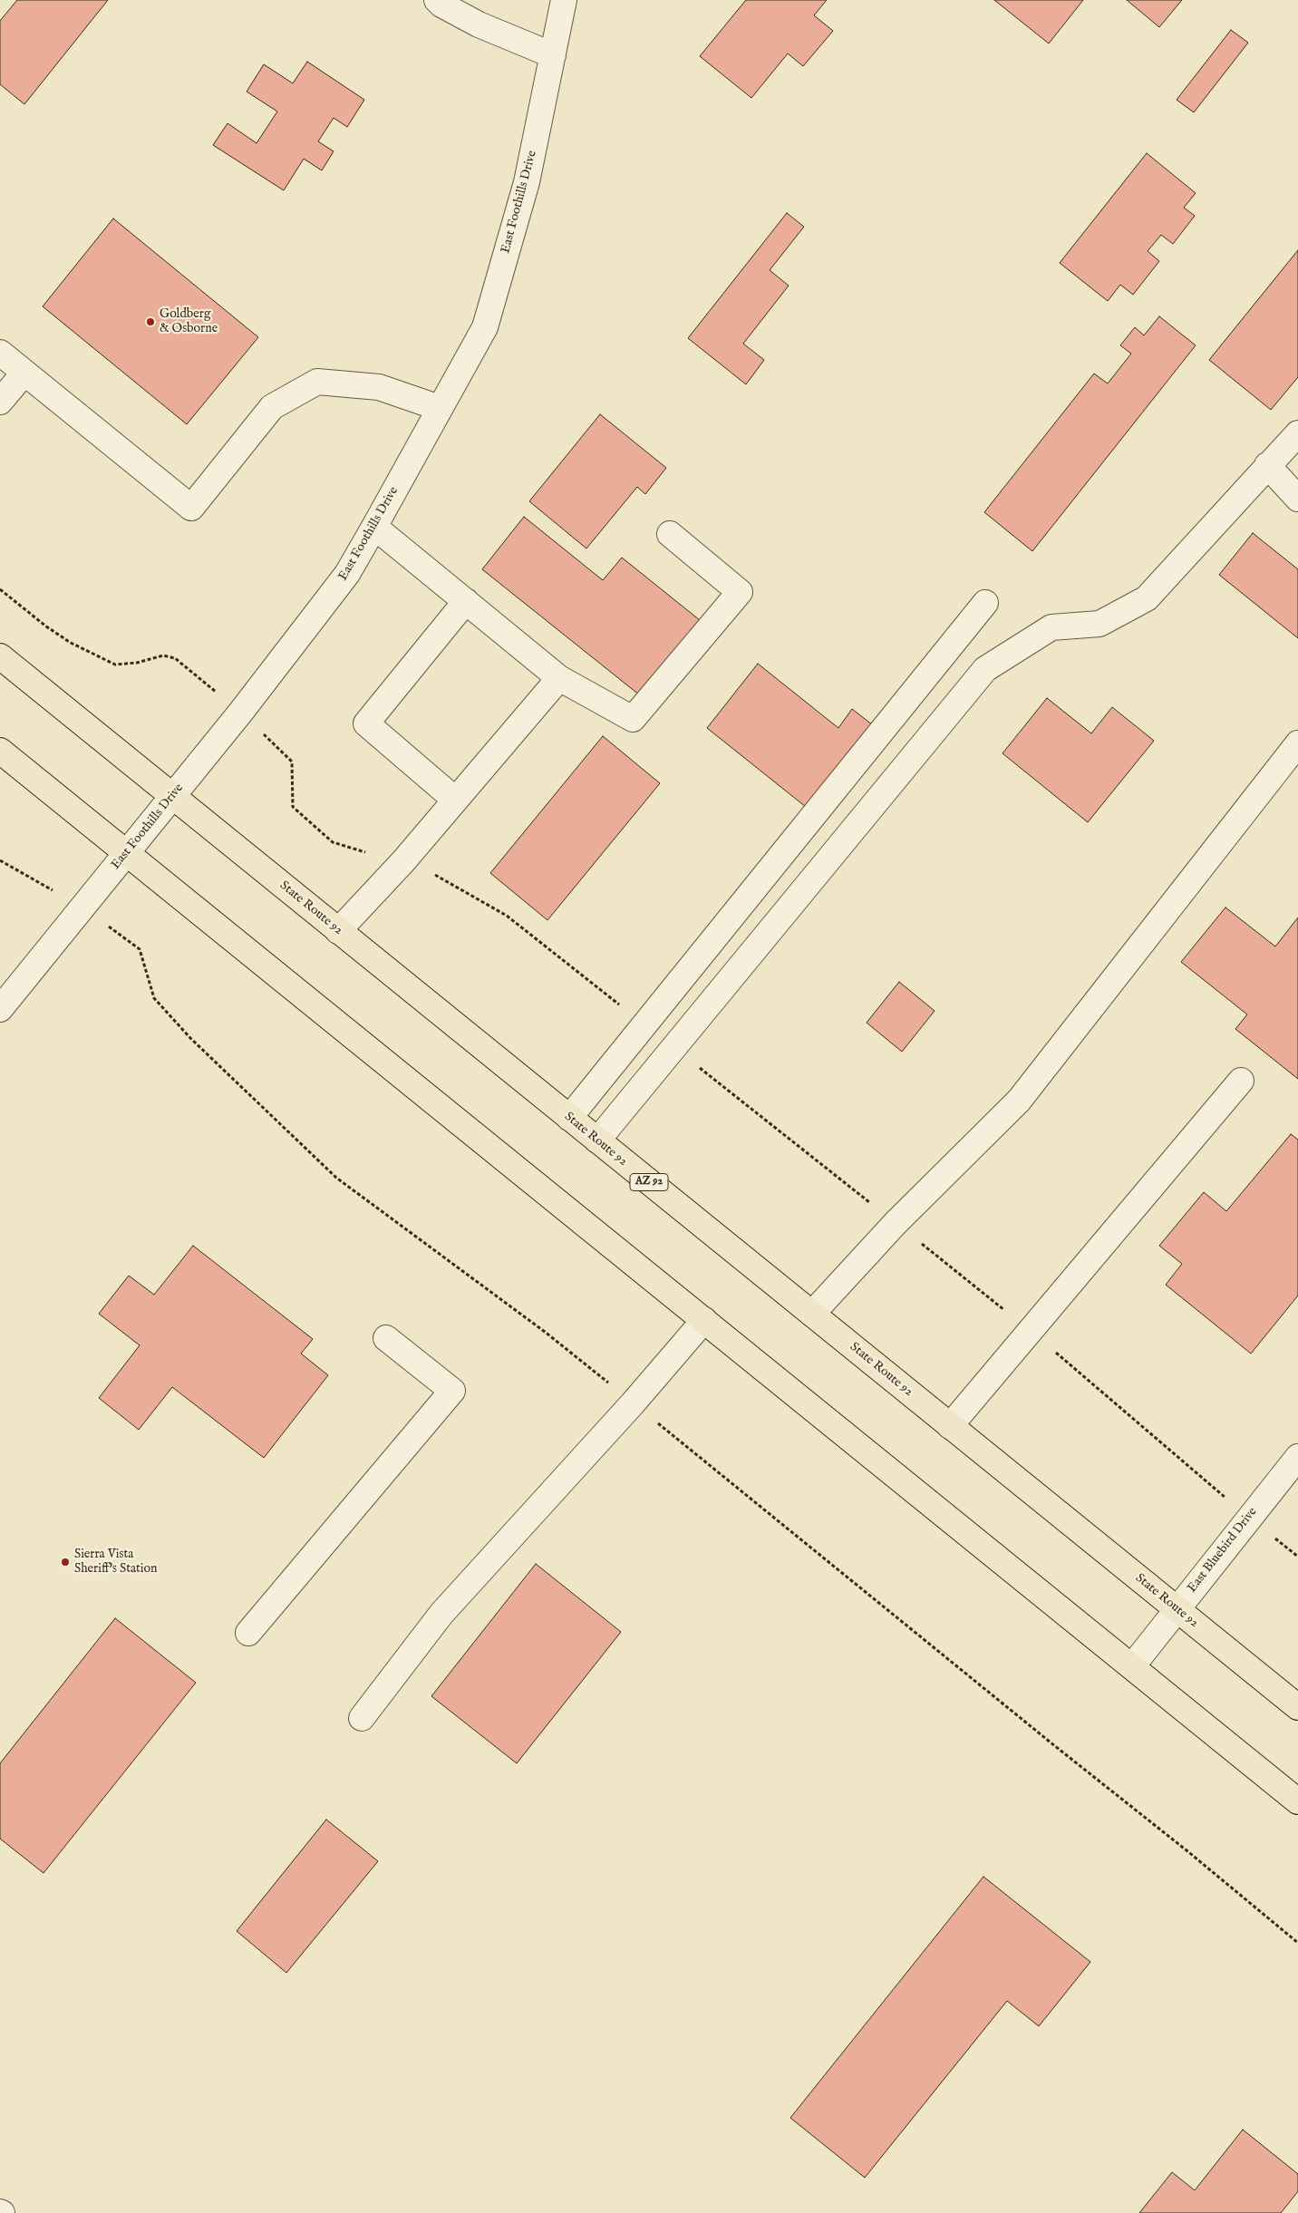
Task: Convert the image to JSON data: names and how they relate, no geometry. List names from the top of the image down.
{
  "streets": {
    "main road": ["State Route 92", "AZ 92"],
    "street": ["East Foothills Drive", "East Bluebird Drive"]
  },
  "crossings": [
    ["East Foothills Drive", "State Route 92"],
    ["State Route 92", "East Bluebird Drive"]
  ],
  "places": ["Goldberg & Osborne", "Sierra Vista Sheriff's Station"]
}
